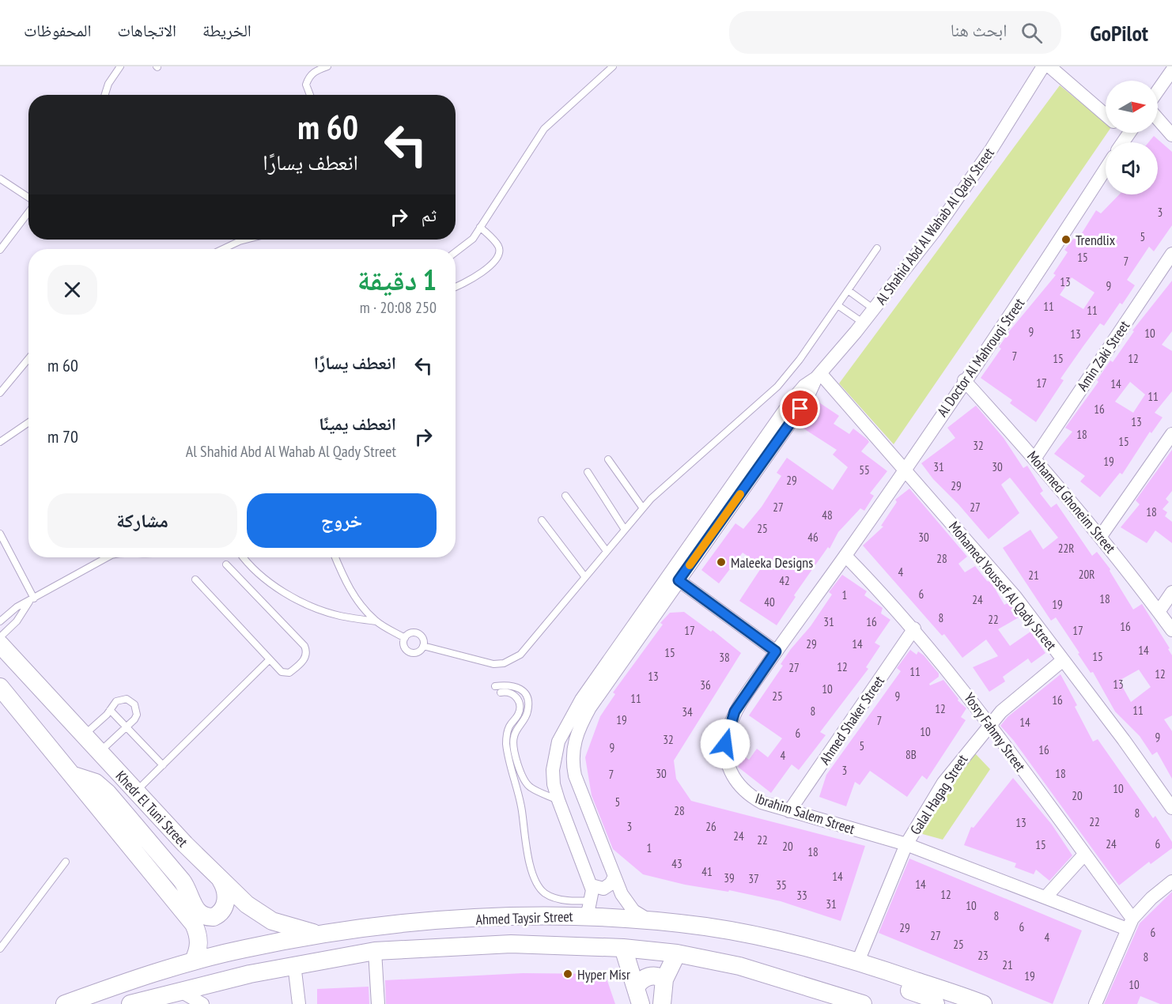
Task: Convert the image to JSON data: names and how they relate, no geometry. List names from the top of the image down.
{
  "streets": {
    "main road": ["Khedr El Tuni Street", "Ahmed Taysir Street"],
    "street": [
      "Al Shahid Abd Al Wahab Al Qady Street",
      "Amin Zaki Street",
      "Al Doctor Al Mahrouqi Street",
      "Mohamed Ghoneim Street",
      "Mohamed Youssef Al Qady Street",
      "Ahmed Shaker Street",
      "Yosry Fahmy Street",
      "Galal Hagag Street",
      "Ibrahim Salem Street"
    ]
  },
  "crossings": [
    ["Al Shahid Abd Al Wahab Al Qady Street", "Mohamed Youssef Al Qady Street"],
    ["Al Shahid Abd Al Wahab Al Qady Street", "Ahmed Taysir Street"],
    ["Amin Zaki Street", "Mohamed Ghoneim Street"],
    ["Al Doctor Al Mahrouqi Street", "Mohamed Ghoneim Street"],
    ["Al Doctor Al Mahrouqi Street", "Mohamed Youssef Al Qady Street"],
    ["Al Doctor Al Mahrouqi Street", "Yosry Fahmy Street"],
    ["Al Doctor Al Mahrouqi Street", "Ibrahim Salem Street"],
    ["Mohamed Youssef Al Qady Street", "Galal Hagag Street"],
    ["Ahmed Shaker Street", "Yosry Fahmy Street"],
    ["Ahmed Shaker Street", "Ibrahim Salem Street"],
    ["Yosry Fahmy Street", "Galal Hagag Street"],
    ["Yosry Fahmy Street", "Ibrahim Salem Street"],
    ["Galal Hagag Street", "Ibrahim Salem Street"],
    ["Galal Hagag Street", "Ahmed Taysir Street"],
    ["Khedr El Tuni Street", "Ahmed Taysir Street"]
  ],
  "places": ["Trendlix", "Maleeka Designs", "Hyper Misr"],
  "house_numbers": [
    "3",
    "5",
    "15",
    "7",
    "13",
    "9",
    "11",
    "11",
    "9",
    "10",
    "13",
    "7",
    "15",
    "12",
    "17",
    "14",
    "11",
    "16",
    "13",
    "18",
    "15",
    "32",
    "19",
    "31",
    "30",
    "55",
    "29",
    "29",
    "27",
    "27",
    "18",
    "48",
    "25",
    "46",
    "30",
    "22R",
    "28",
    "4",
    "20R",
    "21",
    "42",
    "6",
    "1",
    "18",
    "24",
    "40",
    "19",
    "8",
    "22",
    "31",
    "16",
    "16",
    "17",
    "17",
    "29",
    "14",
    "14",
    "15",
    "15",
    "38",
    "12",
    "27",
    "11",
    "12",
    "13",
    "13",
    "36",
    "10",
    "25",
    "9",
    "11",
    "16",
    "12",
    "11",
    "8",
    "34",
    "19",
    "7",
    "14",
    "10",
    "6",
    "9",
    "32",
    "5",
    "9",
    "16",
    "8B",
    "4",
    "3",
    "30",
    "18",
    "7",
    "10",
    "20",
    "5",
    "28",
    "8",
    "22",
    "13",
    "3",
    "26",
    "24",
    "22",
    "24",
    "6",
    "15",
    "20",
    "1",
    "18",
    "43",
    "41",
    "14",
    "39",
    "37",
    "14",
    "35",
    "12",
    "33",
    "31",
    "10",
    "8",
    "6",
    "29",
    "6",
    "27",
    "4",
    "25",
    "23",
    "8",
    "21",
    "19",
    "10"
  ],
  "north": "right",
  "page": {
    "header": "GoPilot",
    "search": "ابحث هنا",
    "nav": ["الخريطة", "الاتجاهات", "المحفوظات"],
    "turn": ["60 m", "انعطف يسارًا"],
    "then": "ثم",
    "heading": ["1 دقيقة", "250 m · 20:08"],
    "list": [
      {
        "name": "انعطف يسارًا",
        "value": "60 m"
      },
      {
        "name": "انعطف يمينًا",
        "note": "Al Shahid Abd Al Wahab Al Qady Street",
        "value": "70 m"
      }
    ],
    "buttons": ["خروج", "مشاركة"]
  }
}
